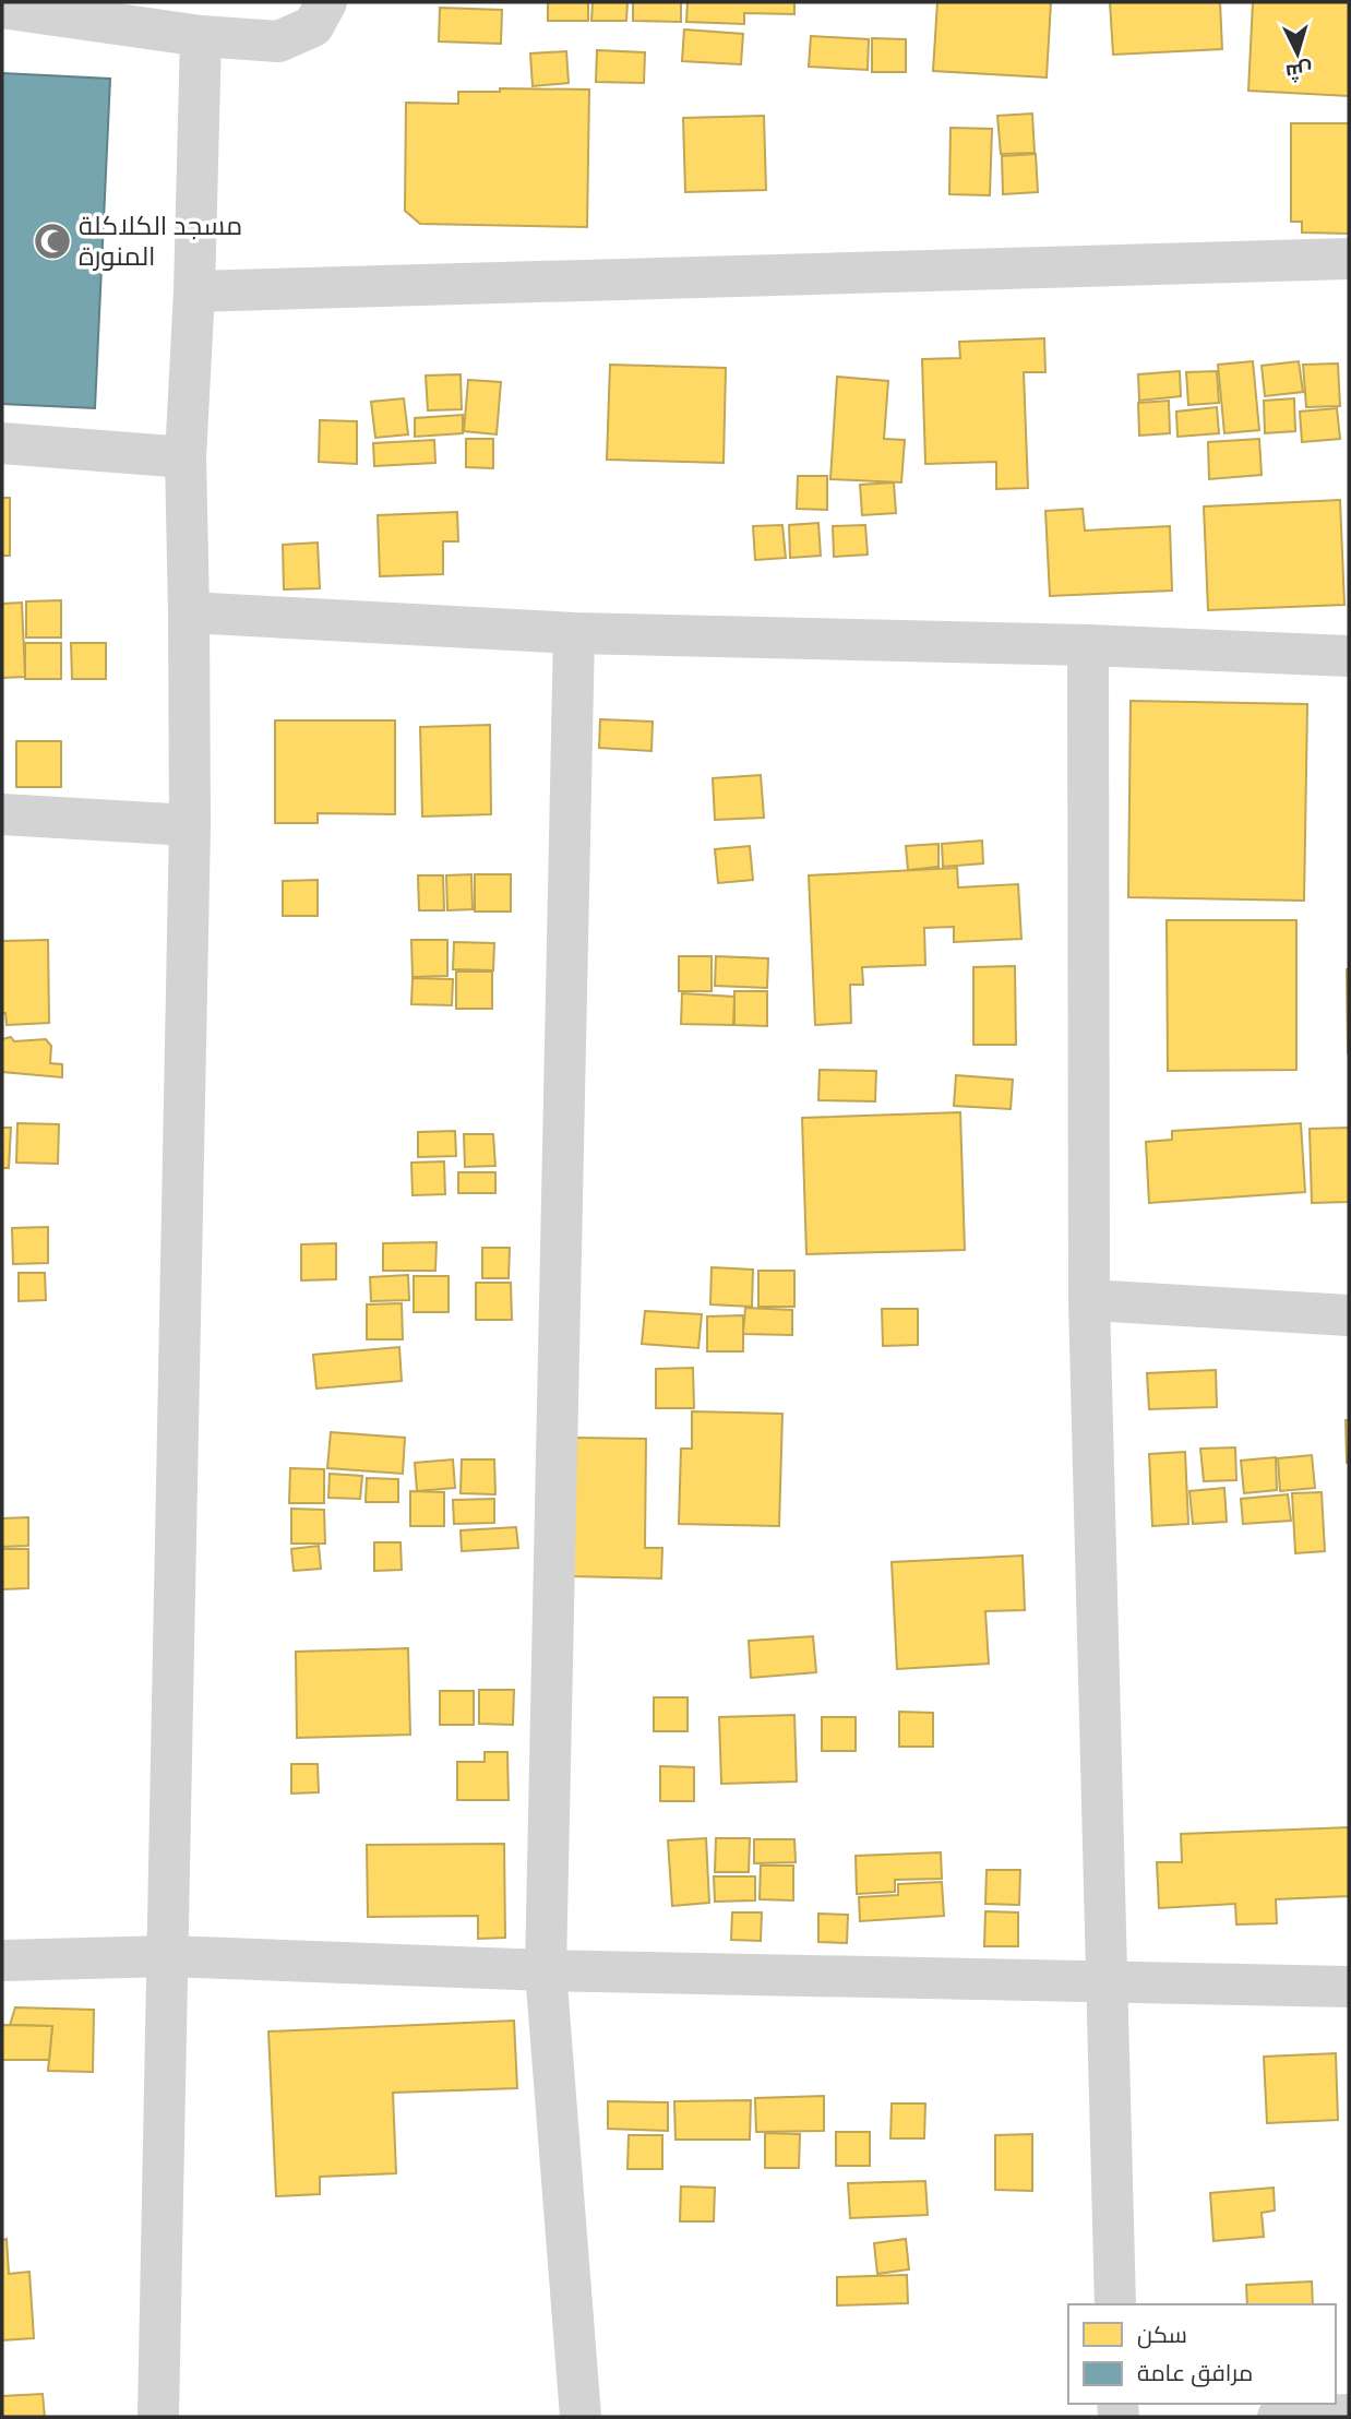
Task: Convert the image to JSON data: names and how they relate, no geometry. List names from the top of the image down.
{
  "places": {
    "mosque": ["مسجد الكلاكلة المنورة"]
  },
  "legend": ["سكن", "مرافق عامة"],
  "north": "bottom"
}
